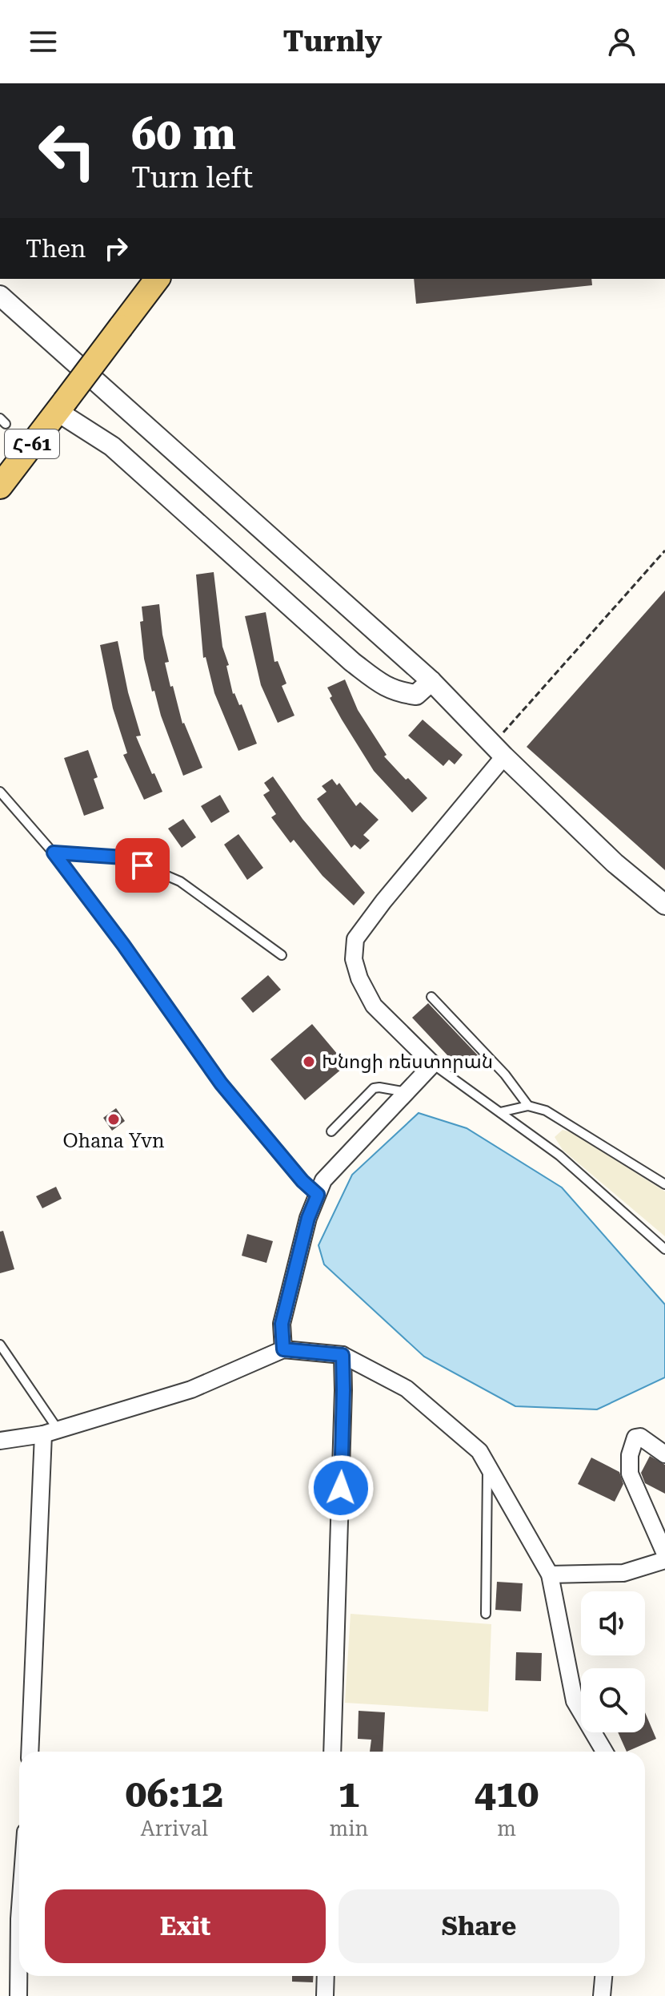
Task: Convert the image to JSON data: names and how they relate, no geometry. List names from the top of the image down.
{
  "streets": {
    "main road": ["Հ-61"]
  },
  "places": ["Խնոցի ռեստորան", "Ohana Yvn"],
  "page": {
    "header": "Turnly",
    "turn": ["60 m", "Turn left"],
    "then": "Then",
    "eta": [
      "06:12",
      "Arrival",
      "1",
      "min",
      "410",
      "m"
    ],
    "buttons": ["Exit", "Share"]
  }
}
